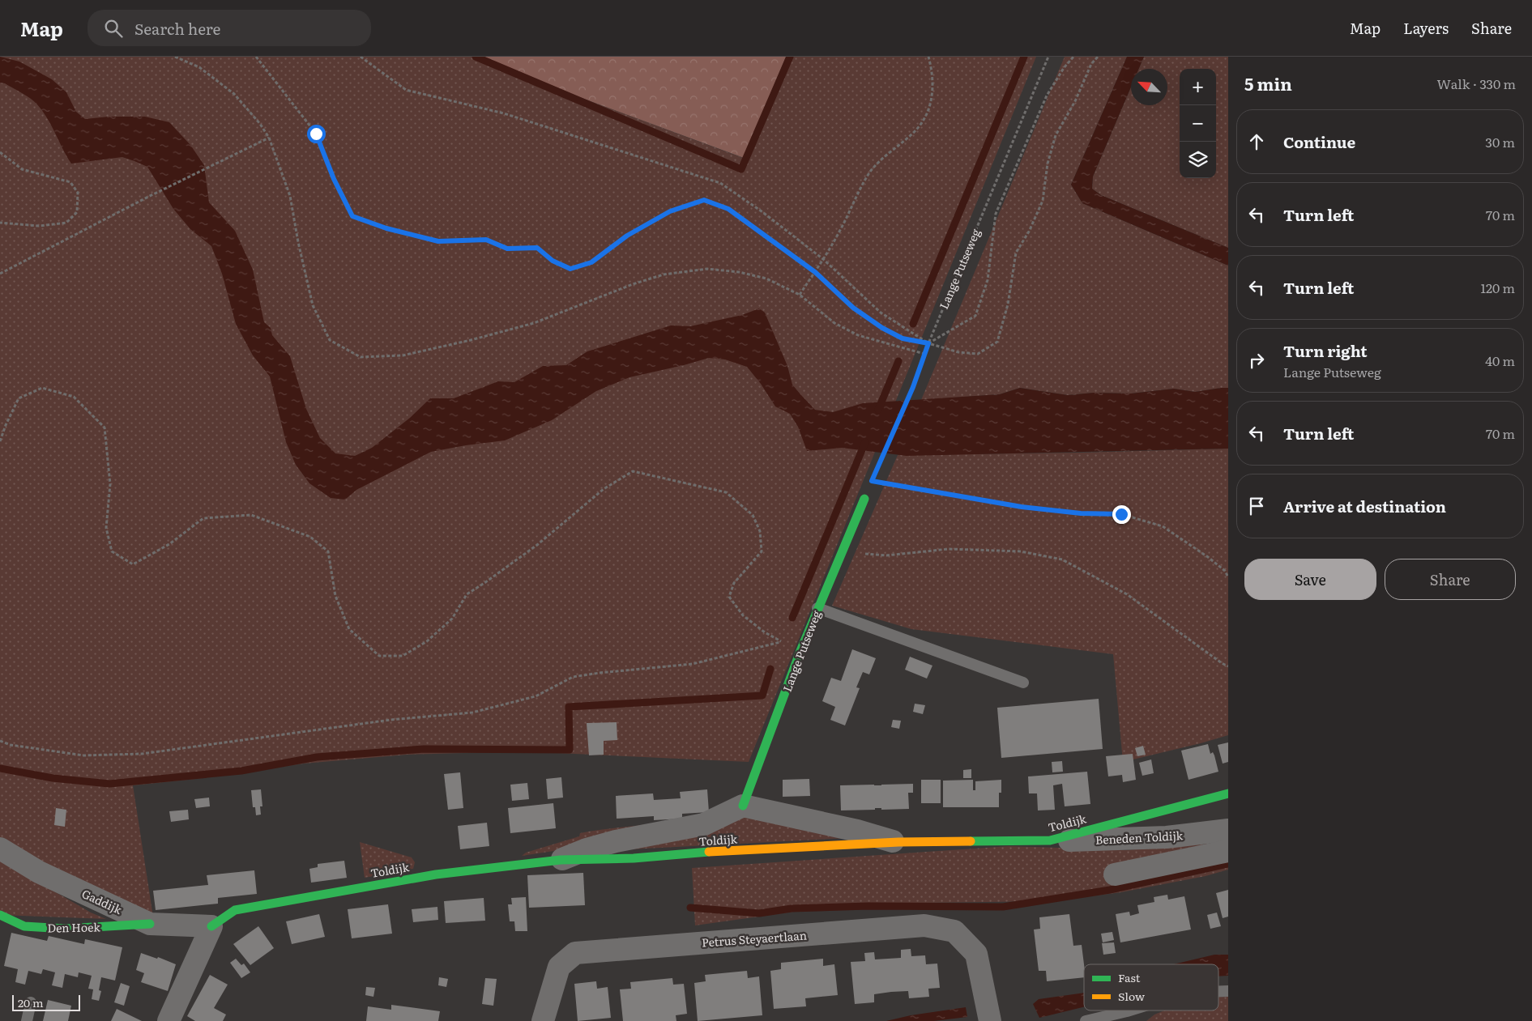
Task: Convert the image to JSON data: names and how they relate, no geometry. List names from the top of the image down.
{
  "streets": {
    "street": [
      "Lange Putseweg",
      "Toldijk",
      "Beneden Toldijk",
      "Gaddijk",
      "Den Hoek",
      "Petrus Steyaertlaan"
    ]
  },
  "crossings": [
    ["Toldijk", "Beneden Toldijk"],
    ["Toldijk", "Gaddijk"],
    ["Gaddijk", "Den Hoek"]
  ],
  "legend": ["Fast", "Slow"],
  "scale_bar": "20 m",
  "north": "top left",
  "page": {
    "header": "Map",
    "search": "Search here",
    "nav": ["Map", "Layers", "Share"],
    "heading": ["5 min", "Walk · 330 m"],
    "map_buttons": ["+", "−"],
    "list": [
      ["Continue", "30 m"],
      ["Turn left", "70 m"],
      ["Turn left", "120 m"],
      ["Turn right", "Lange Putseweg", "40 m"],
      ["Turn left", "70 m"],
      "Arrive at destination"
    ],
    "buttons": ["Save", "Share"],
    "scale": "20 m"
  }
}
